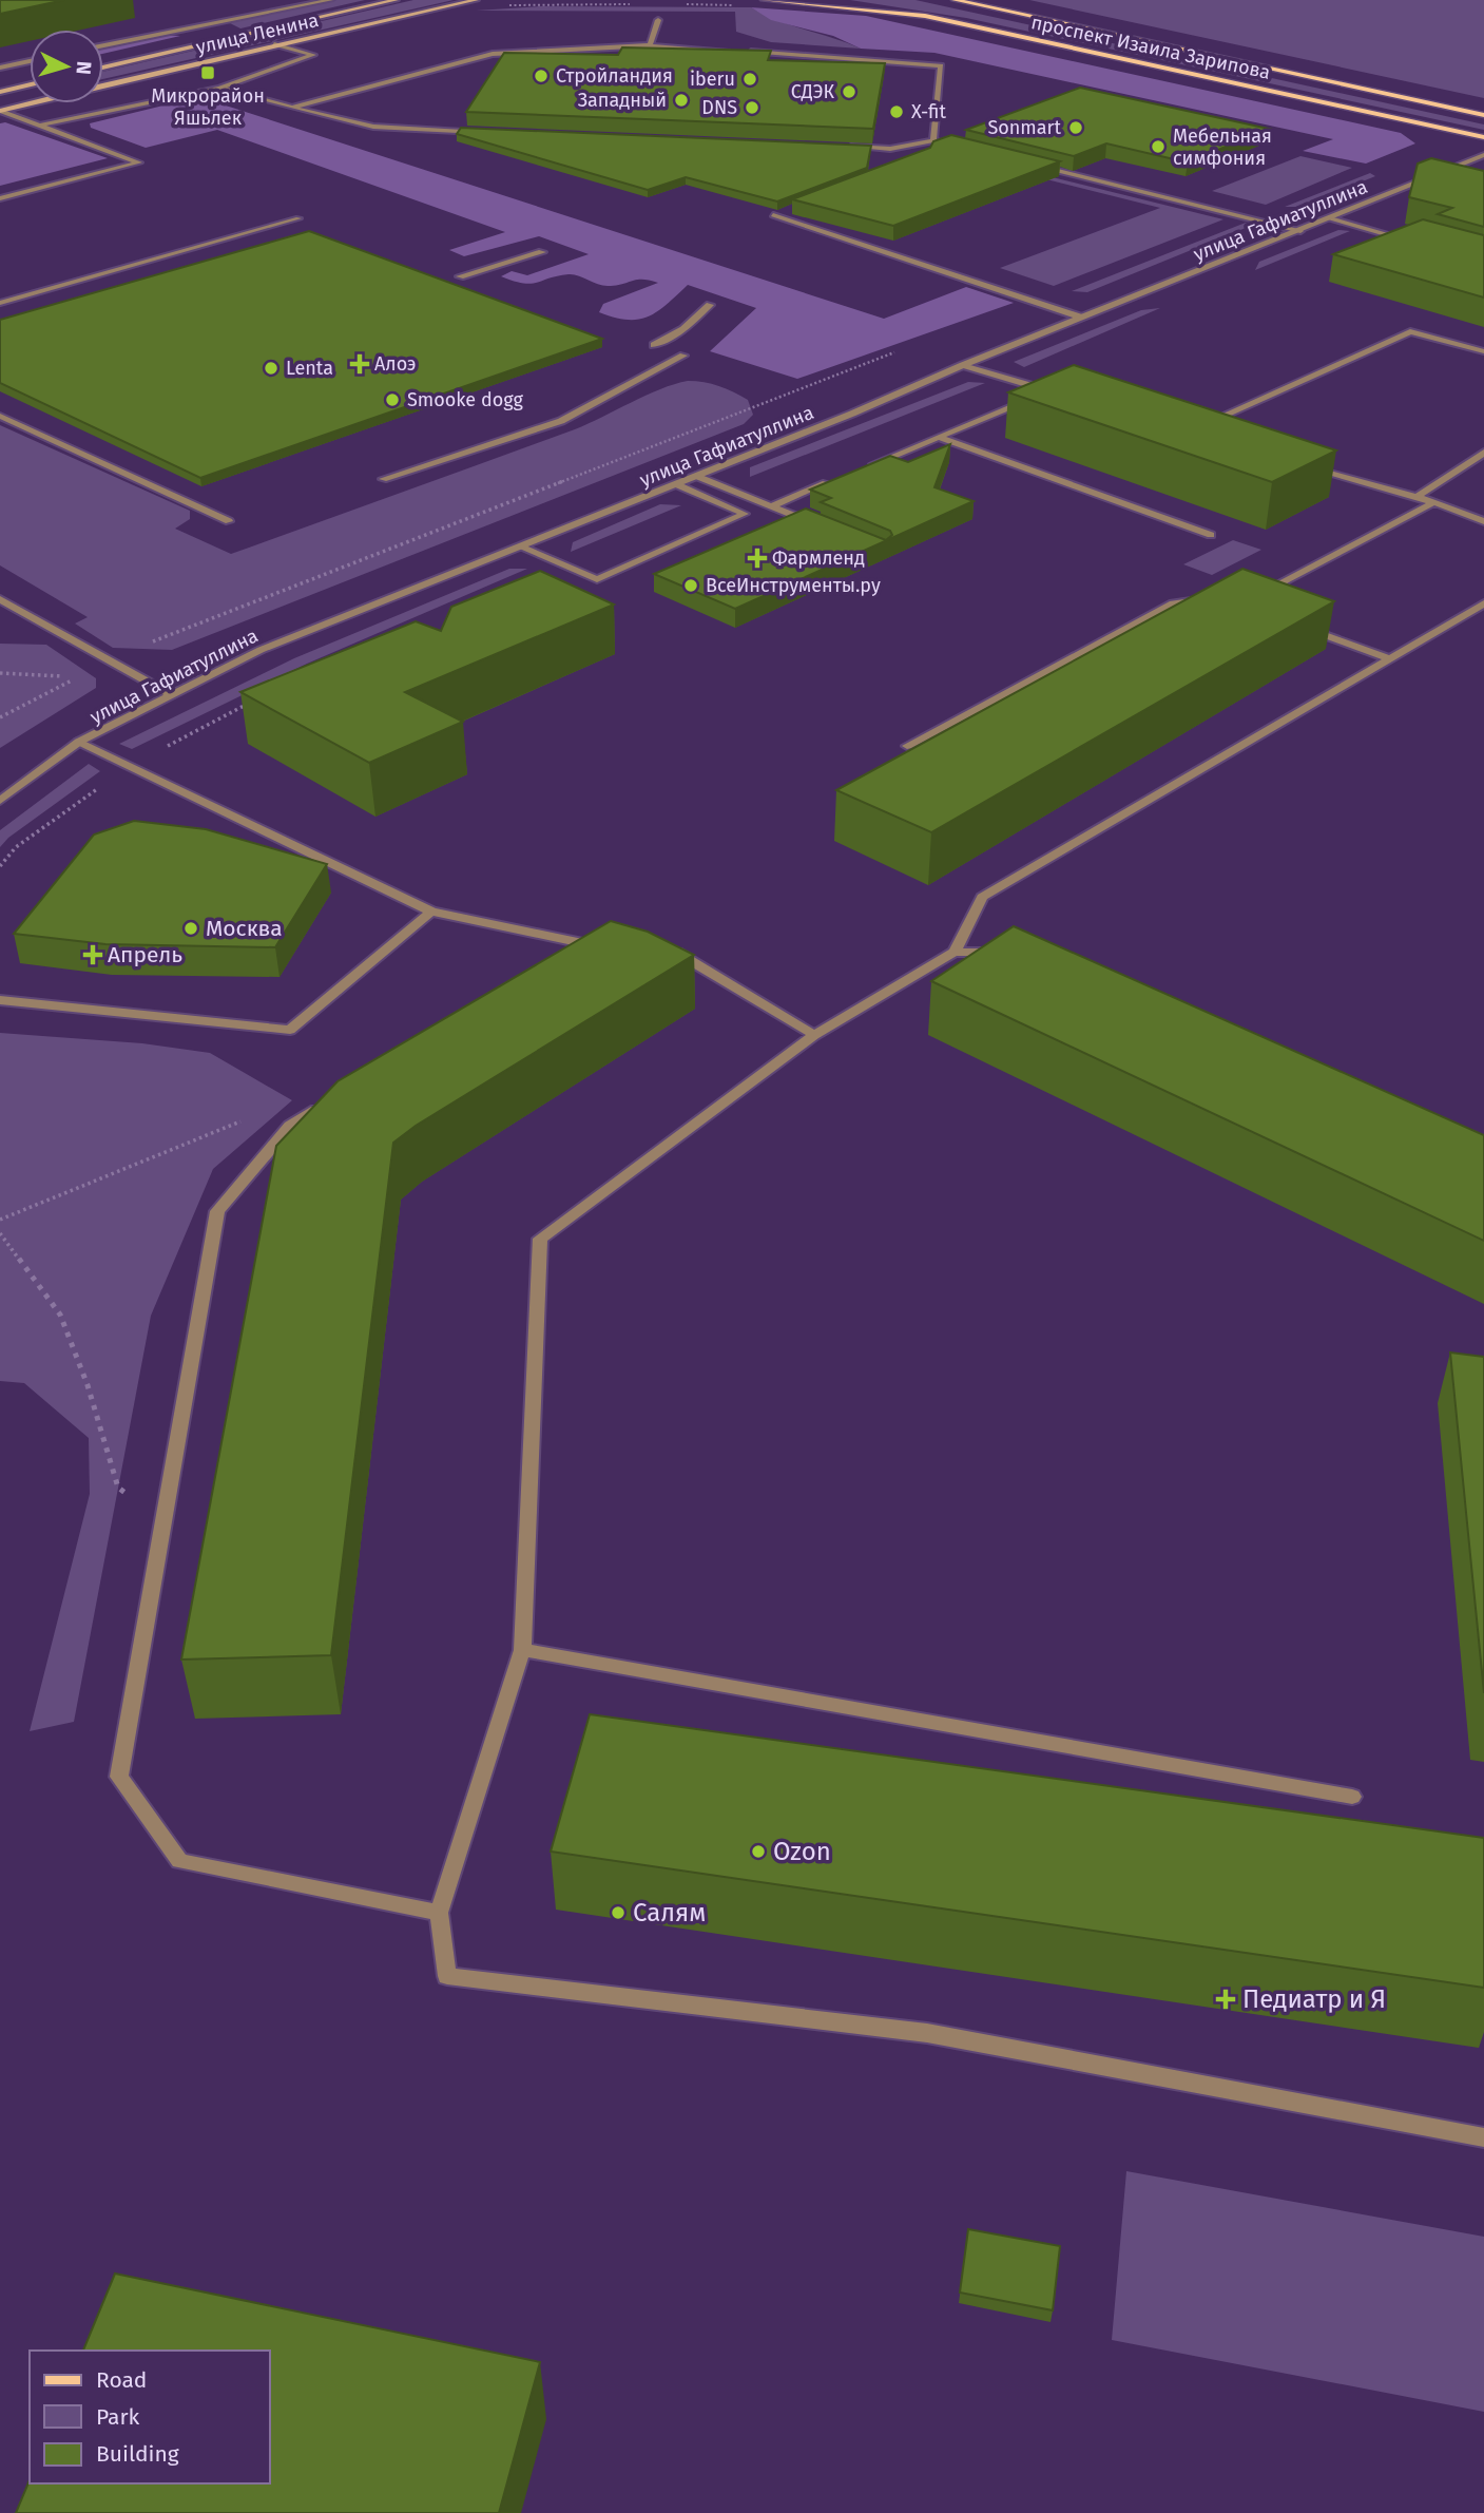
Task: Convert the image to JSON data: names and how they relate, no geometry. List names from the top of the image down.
{
  "streets": {
    "main road": ["улица Ленина", "проспект Изаила Зарипова"],
    "street": ["улица Гафиатуллина"]
  },
  "places": {
    "transit": ["Микрорайон Яшьлек"],
    "other": [
      "Стройландия",
      "iberu",
      "СДЭК",
      "Западный",
      "DNS",
      "X-fit",
      "Sonmart",
      "Мебельная симфония",
      "Lenta",
      "Smooke dogg",
      "ВсеИнструменты.ру",
      "Москва",
      "Ozon",
      "Салям"
    ],
    "health": [
      "Алоэ",
      "Фармленд",
      "Апрель",
      "Педиатр и Я"
    ]
  },
  "legend": ["Road", "Park", "Building"],
  "north": "right"
}
